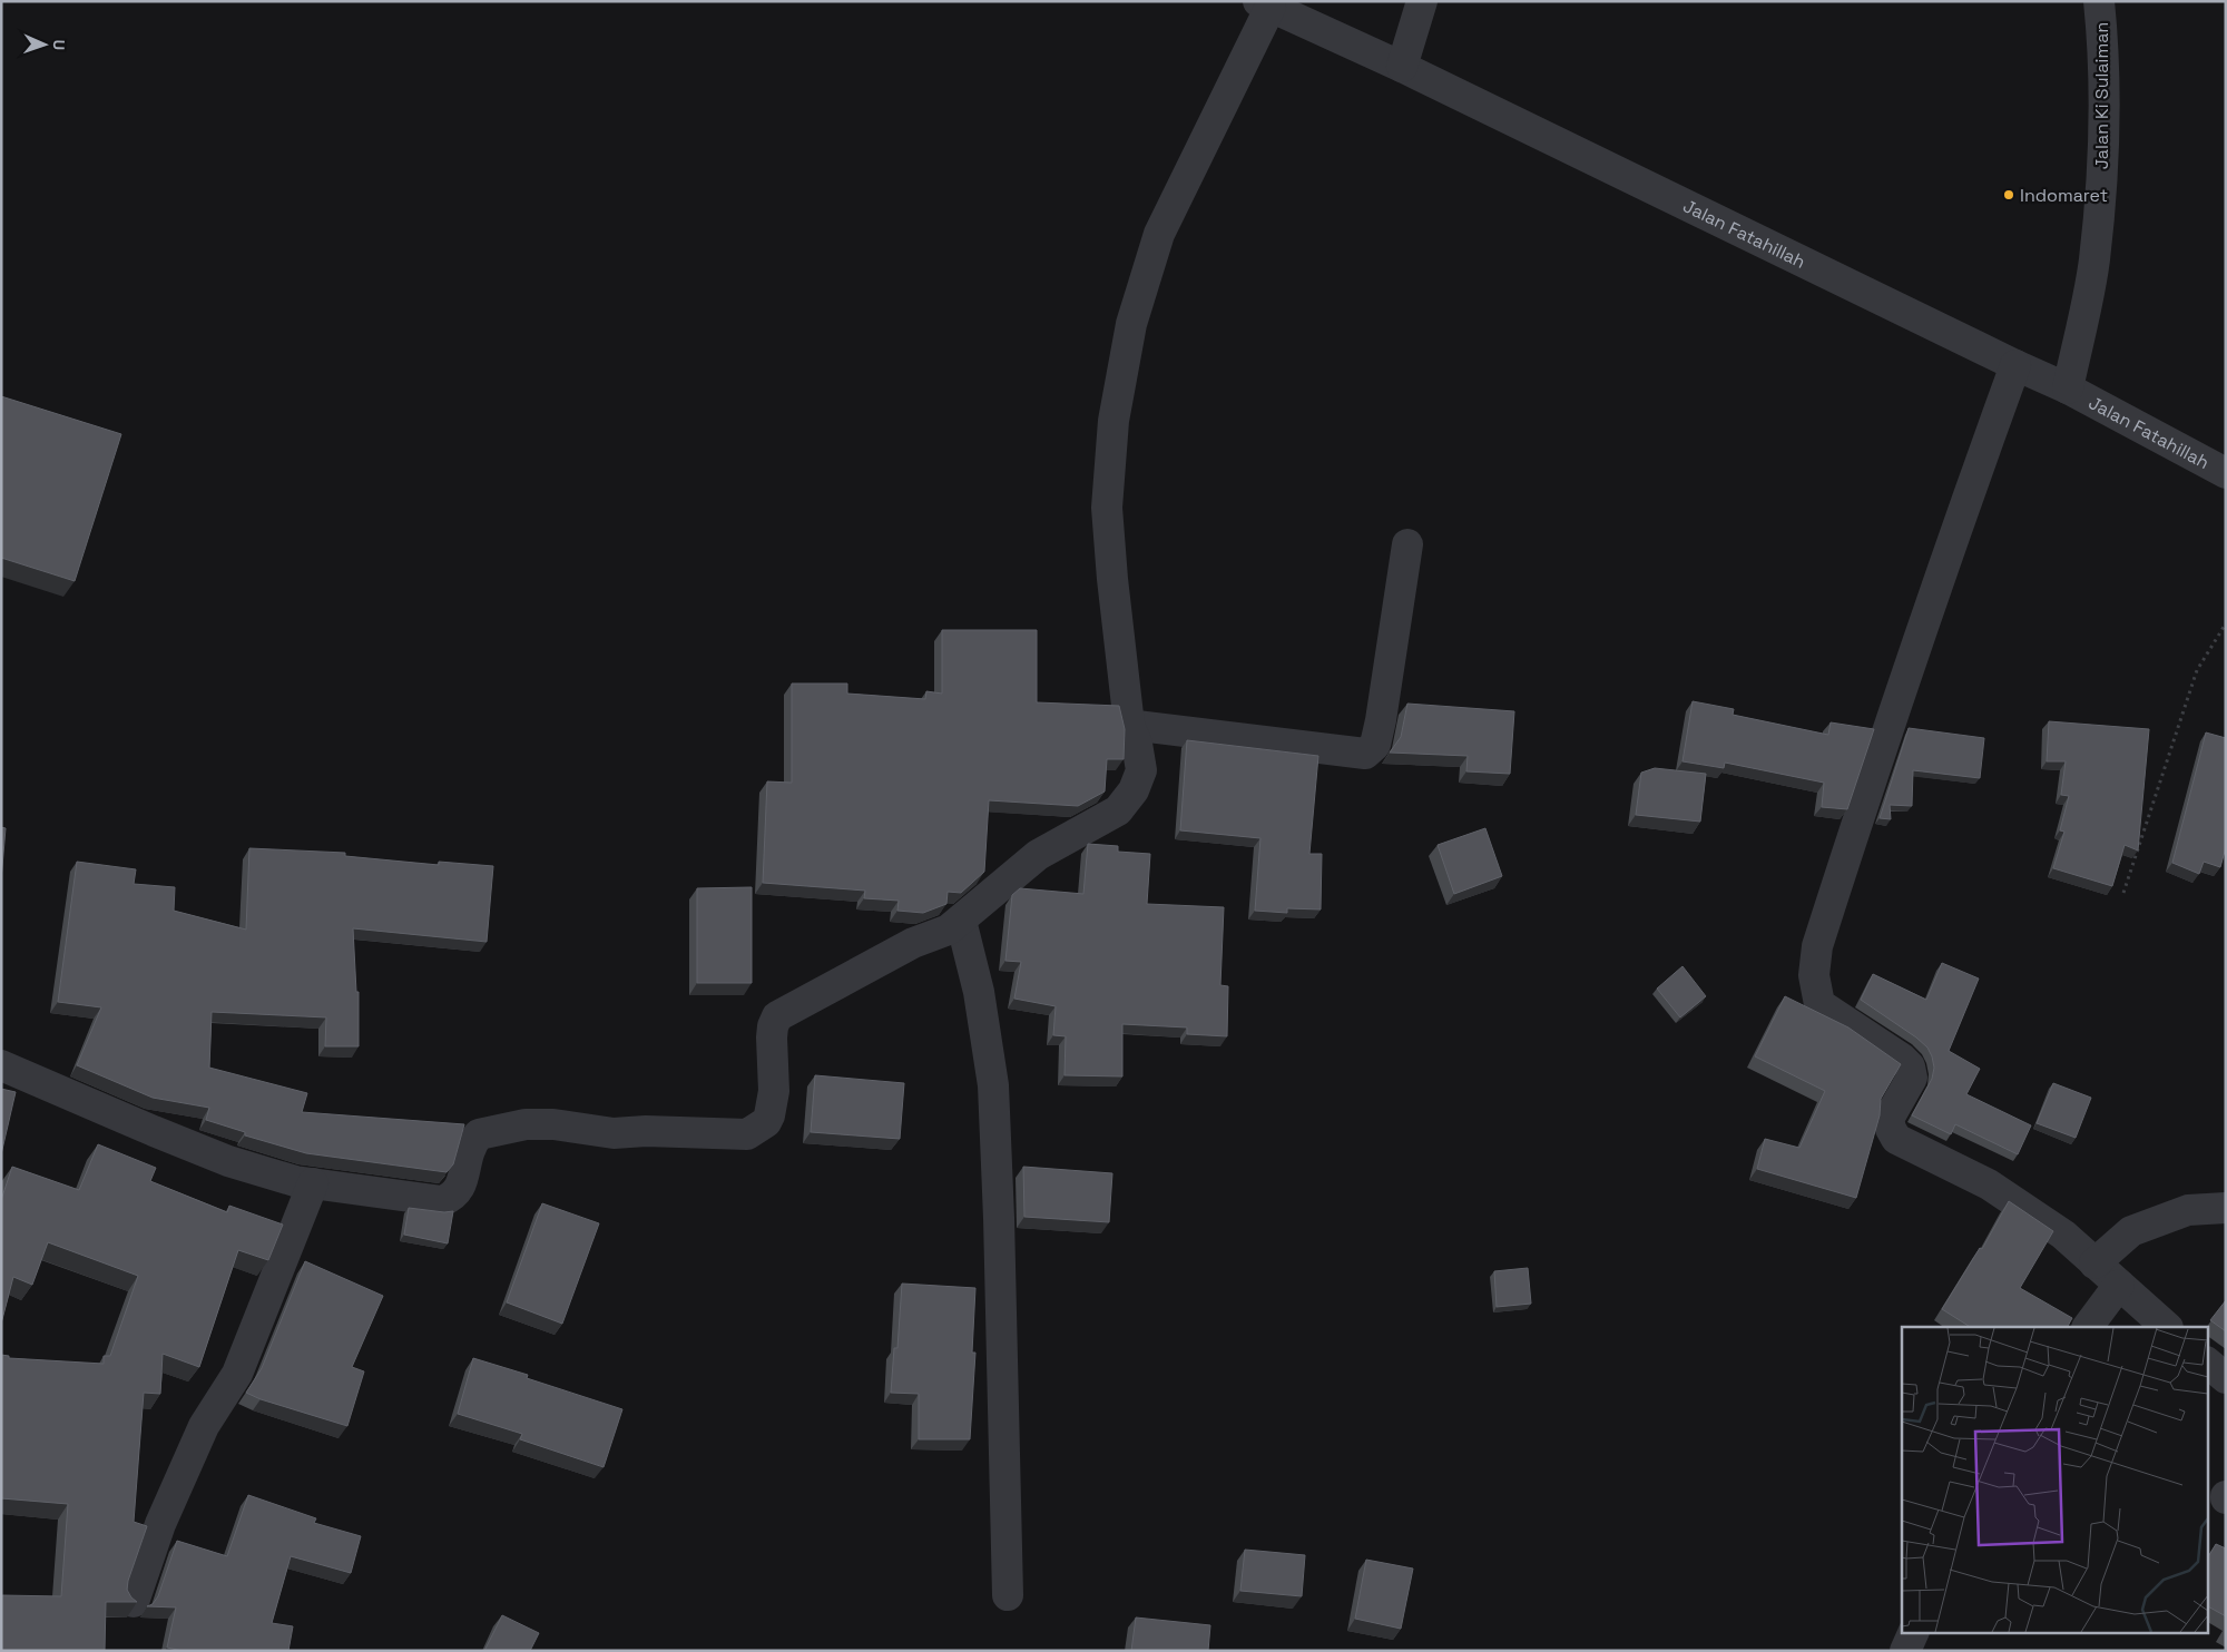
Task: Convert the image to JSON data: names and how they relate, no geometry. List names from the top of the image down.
{
  "streets": {
    "street": ["Jalan Ki Sulaiman", "Jalan Fatahillah"]
  },
  "crossings": [
    ["Jalan Ki Sulaiman", "Jalan Fatahillah"]
  ],
  "places": ["Indomaret"],
  "north": "right"
}
